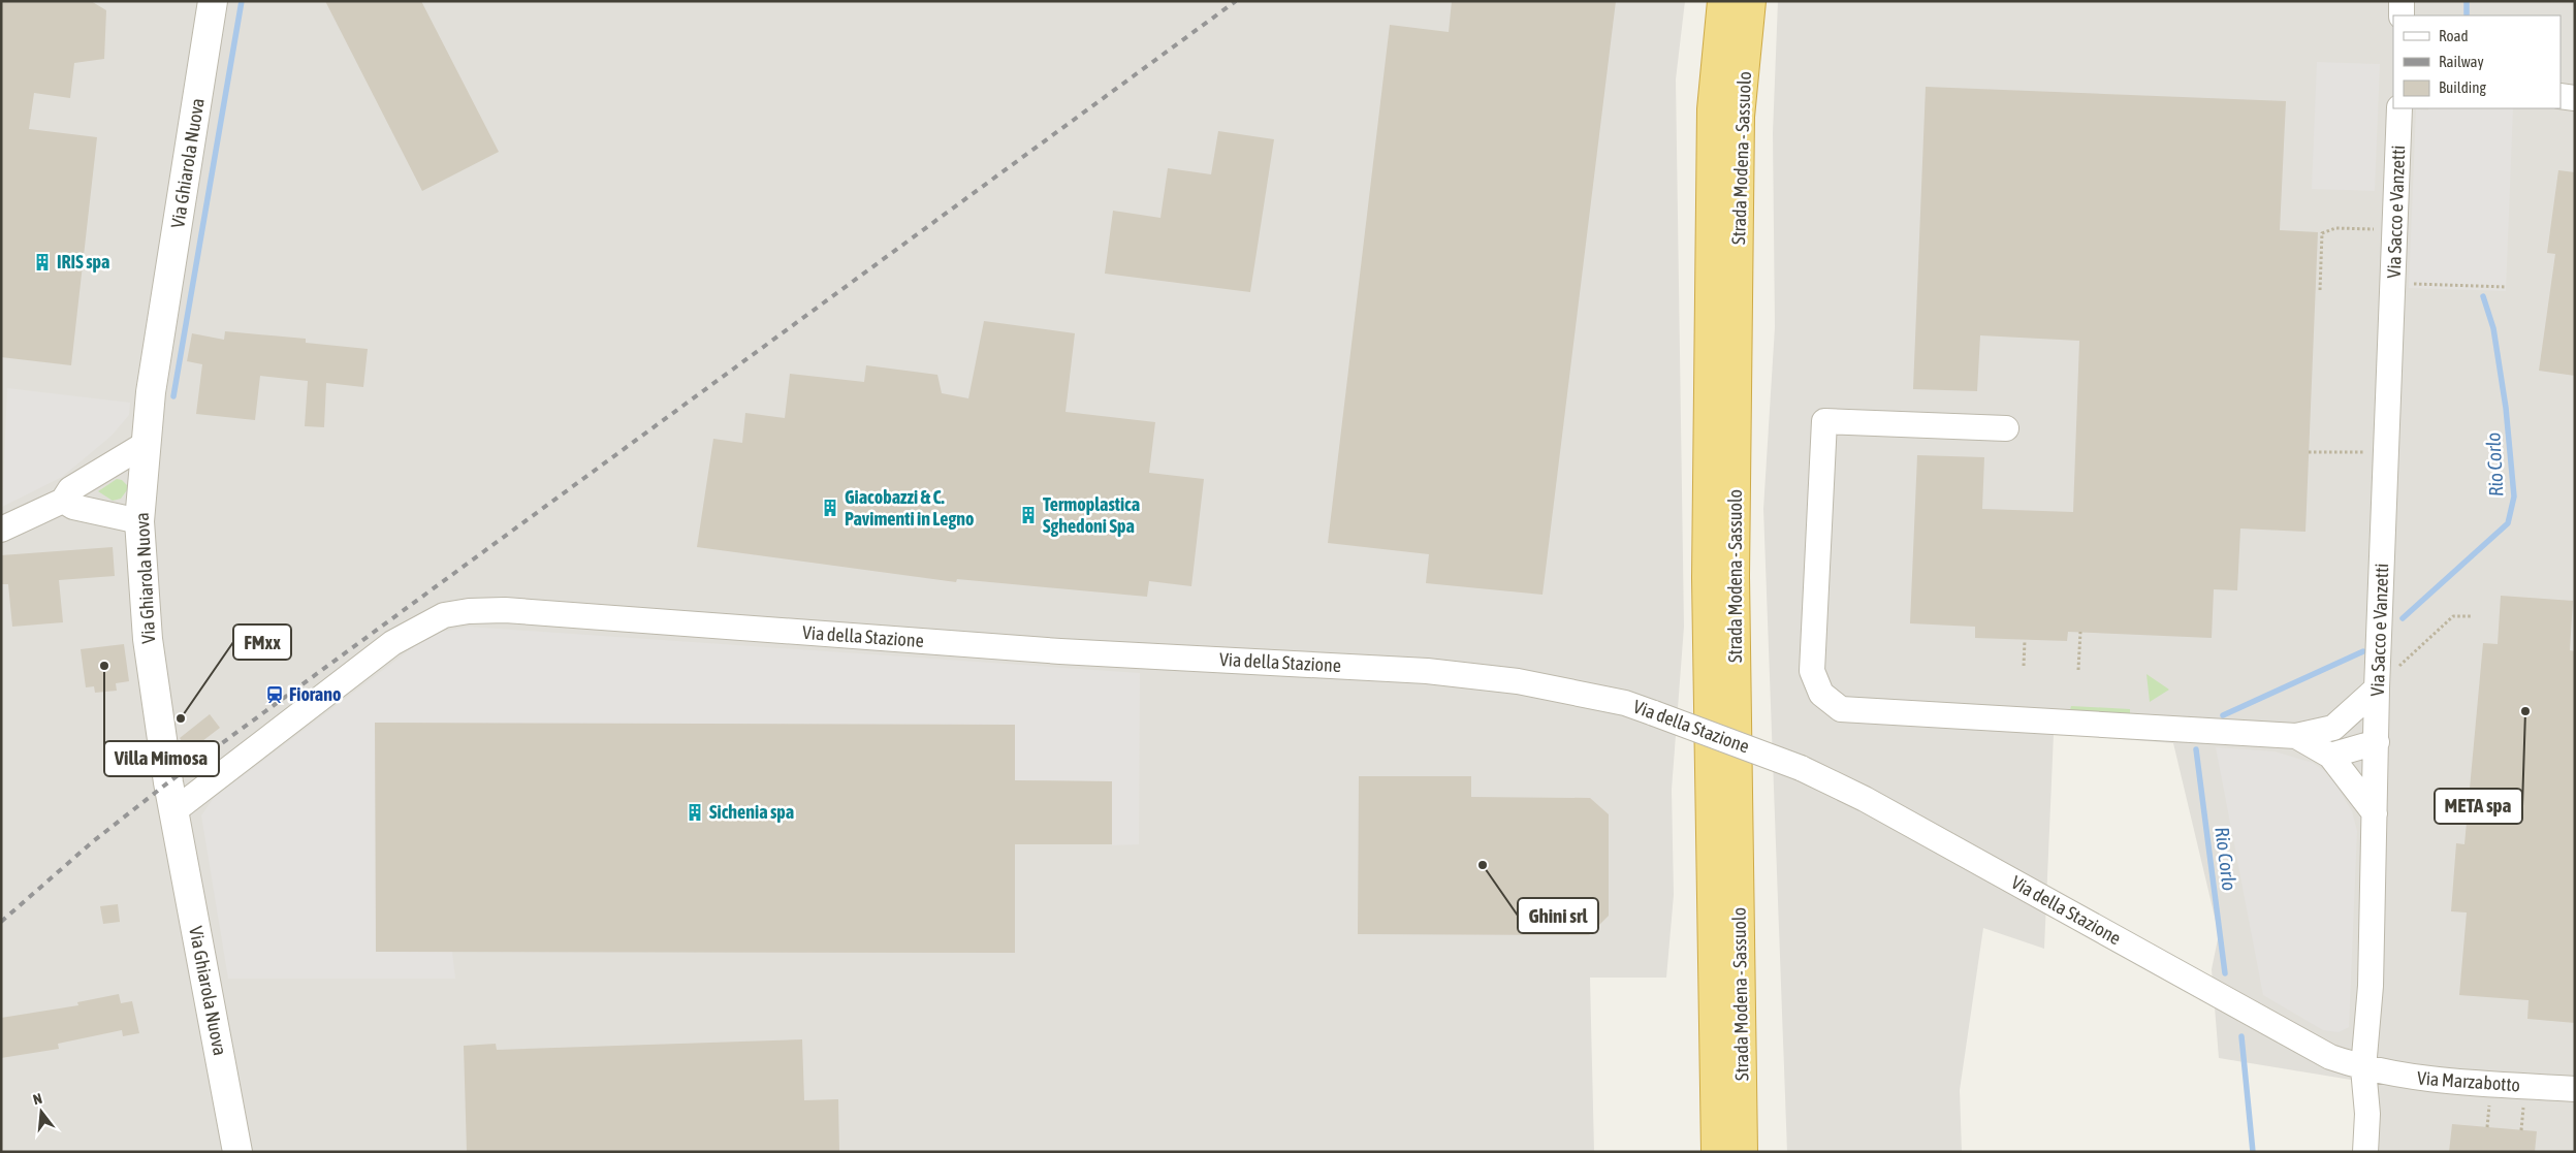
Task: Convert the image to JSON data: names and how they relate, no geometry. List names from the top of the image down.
{
  "streets": {
    "highway": ["Strada Modena - Sassuolo"],
    "street": [
      "Via Ghiarola Nuova",
      "Via Sacco e Vanzetti",
      "Via della Stazione",
      "Via Marzabotto"
    ]
  },
  "crossings": [
    ["Via Ghiarola Nuova", "Via della Stazione"],
    ["Via Sacco e Vanzetti", "Via della Stazione"],
    ["Via Sacco e Vanzetti", "Via Marzabotto"],
    ["Via della Stazione", "Via Marzabotto"]
  ],
  "water": ["Rio Corlo"],
  "places": {
    "building": [
      "IRIS spa",
      "Giacobazzi & C. Pavimenti in Legno",
      "Termoplastica Sghedoni Spa",
      "Sichenia spa"
    ],
    "other": [
      "Villa Mimosa",
      "META spa",
      "FMxx",
      "Ghini srl"
    ],
    "station": ["Fiorano"]
  },
  "legend": ["Road", "Railway", "Building"],
  "north": "top"
}
